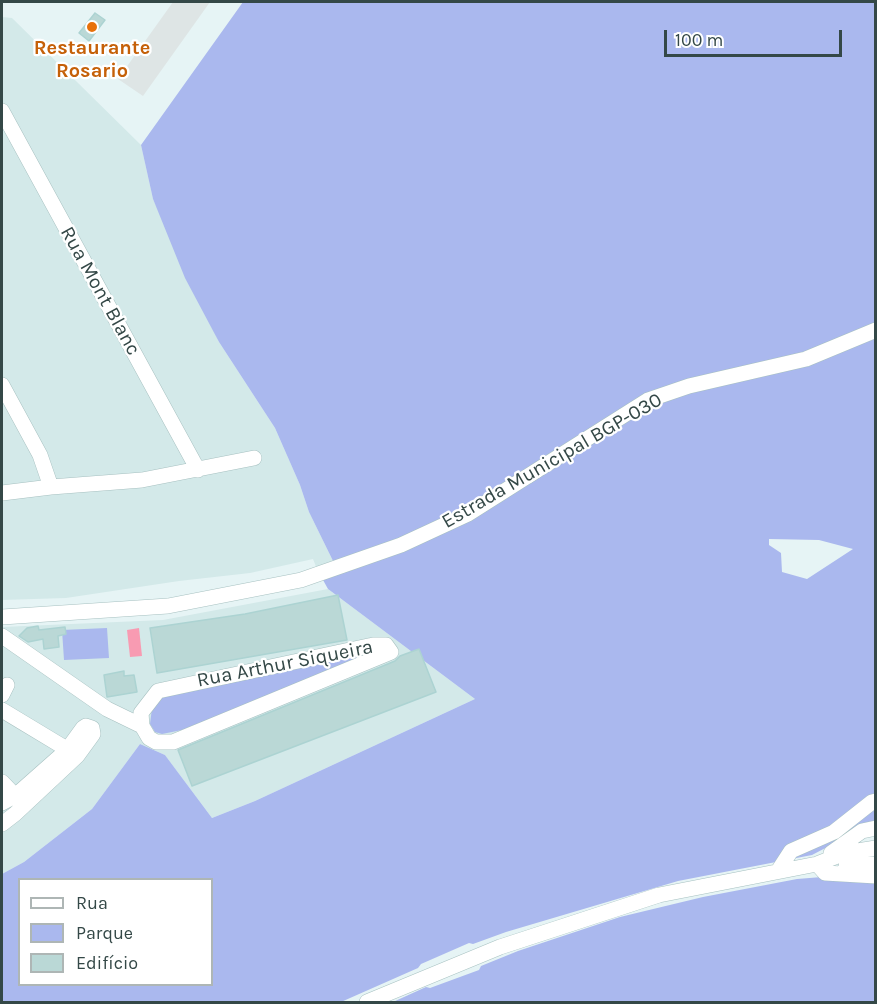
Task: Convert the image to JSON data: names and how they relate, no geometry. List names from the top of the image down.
{
  "streets": {
    "street": ["Rua Mont Blanc", "Estrada Municipal BGP-030", "Rua Arthur Siqueira"]
  },
  "places": ["Restaurante Rosario"],
  "legend": ["Rua", "Parque", "Edifício"],
  "scale_bar": "100 m"
}
